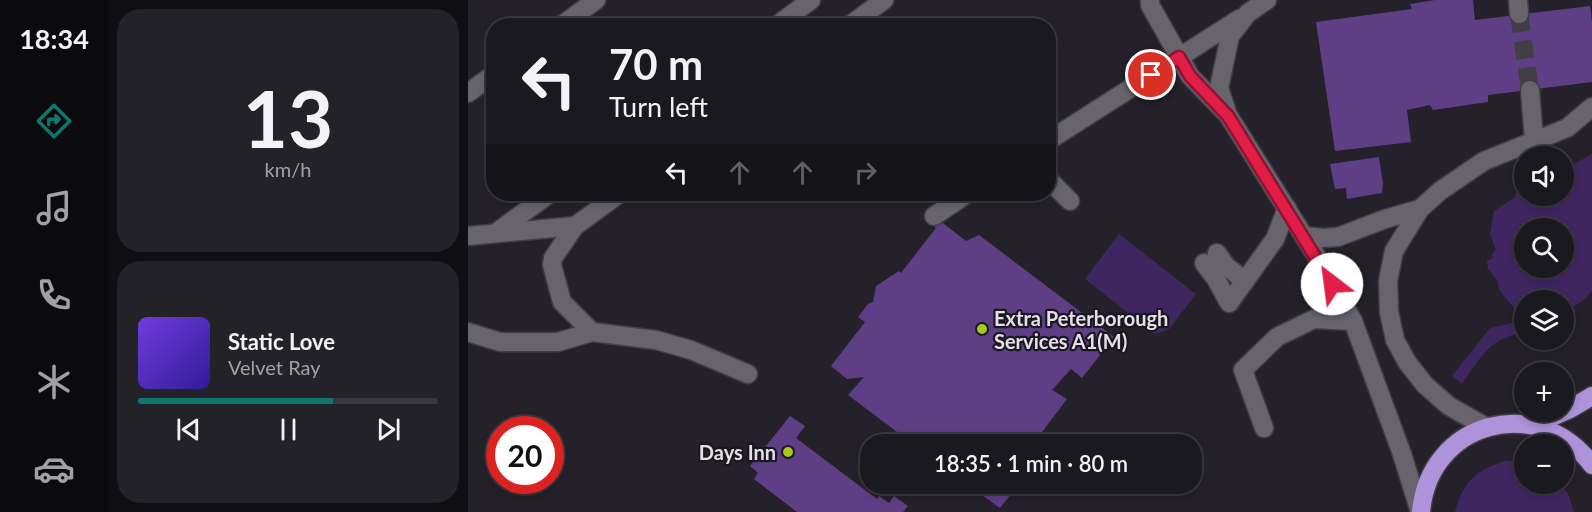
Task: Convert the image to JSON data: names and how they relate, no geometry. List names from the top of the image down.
{
  "places": ["Extra Peterborough Services A1(M)", "Days Inn"],
  "page": {
    "tabs": "18:34",
    "tile": ["13", "km/h"],
    "turn": ["70 m", "Turn left"],
    "map_buttons": ["+", "−"],
    "song": ["Static Love", "Velvet Ray"],
    "limit": "20",
    "trip": "18:35 · 1 min · 80 m"
  }
}
